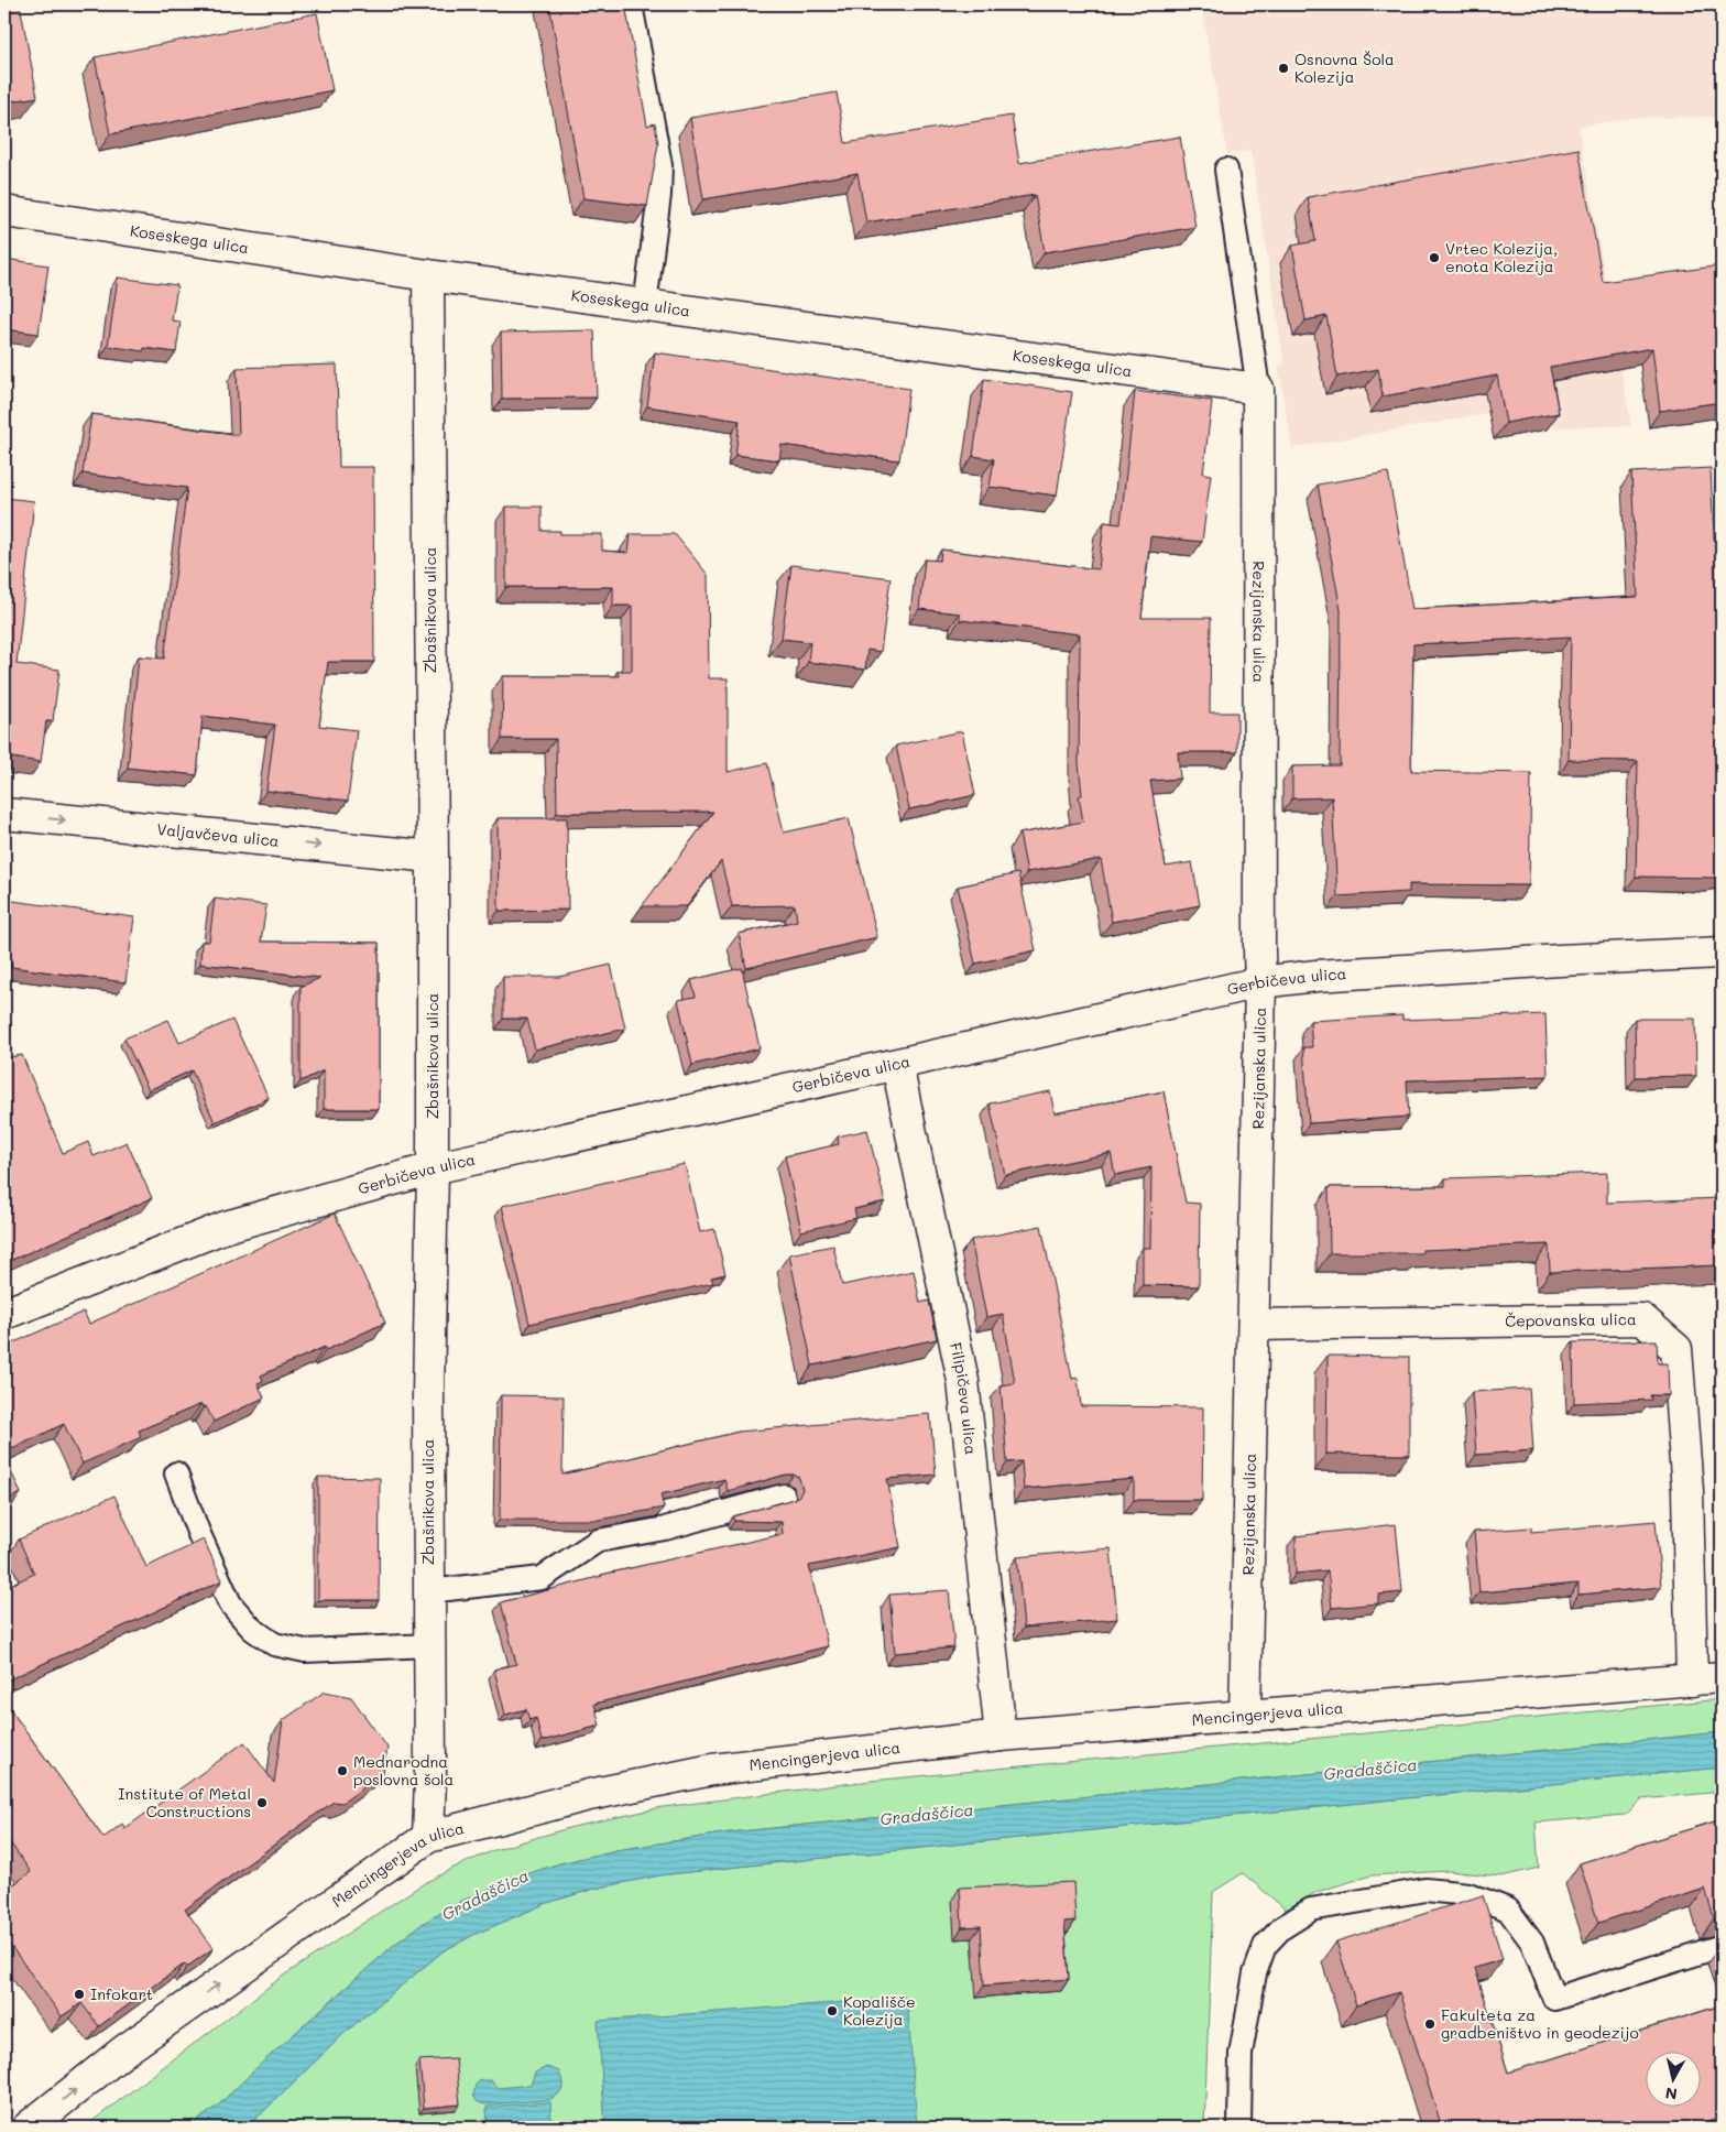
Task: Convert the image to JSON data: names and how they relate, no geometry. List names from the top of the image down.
{
  "streets": {
    "street": [
      "Koseskega ulica",
      "Zbašnikova ulica",
      "Rezijanska ulica",
      "Valjavčeva ulica",
      "Gerbičeva ulica",
      "Čepovanska ulica",
      "Filipičeva ulica",
      "Mencingerjeva ulica"
    ]
  },
  "crossings": [
    ["Koseskega ulica", "Zbašnikova ulica"],
    ["Koseskega ulica", "Rezijanska ulica"],
    ["Zbašnikova ulica", "Valjavčeva ulica"],
    ["Zbašnikova ulica", "Gerbičeva ulica"],
    ["Zbašnikova ulica", "Mencingerjeva ulica"],
    ["Rezijanska ulica", "Gerbičeva ulica"],
    ["Rezijanska ulica", "Čepovanska ulica"],
    ["Rezijanska ulica", "Mencingerjeva ulica"],
    ["Gerbičeva ulica", "Filipičeva ulica"],
    ["Čepovanska ulica", "Mencingerjeva ulica"],
    ["Filipičeva ulica", "Mencingerjeva ulica"]
  ],
  "one_way": ["Valjavčeva ulica"],
  "water": ["Gradaščica"],
  "places": [
    "Osnovna Šola Kolezija",
    "Vrtec Kolezija, enota Kolezija",
    "Mednarodna poslovna šola",
    "Institute of Metal Constructions",
    "Infokart",
    "Kopališče Kolezija",
    "Fakulteta za gradbeništvo in geodezijo"
  ],
  "north": "bottom"
}
